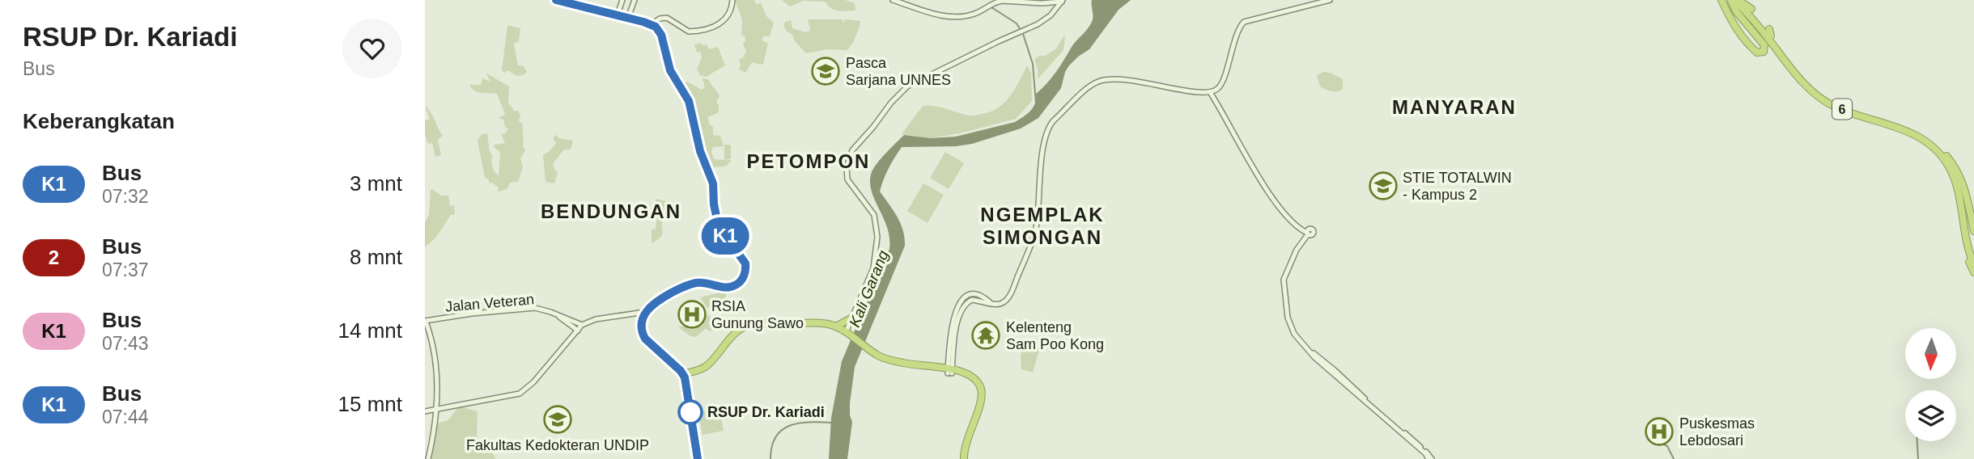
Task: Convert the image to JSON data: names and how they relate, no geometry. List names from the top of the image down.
{
  "streets": {
    "highway": ["6"],
    "main road": ["Jalan Veteran"]
  },
  "districts": [
    "MANYARAN",
    "PETOMPON",
    "BENDUNGAN",
    "NGEMPLAK SIMONGAN"
  ],
  "water": ["Kali Garang"],
  "places": {
    "school or university": ["Pasca Sarjana UNNES", "STIE TOTALWIN - Kampus 2", "Fakultas Kedokteran UNDIP"],
    "hospital": ["RSIA Gunung Sawo", "Puskesmas Lebdosari"],
    "temple": ["Kelenteng Sam Poo Kong"],
    "other": ["RSUP Dr. Kariadi"]
  },
  "lines": ["bus line K1"],
  "north": "bottom",
  "page": {
    "heading": [
      ["RSUP Dr. Kariadi", "Bus"],
      "Keberangkatan"
    ],
    "on_map": "K1",
    "list": [
      {
        "mark": "K1",
        "name": "Bus",
        "note": "07:32",
        "value": "3 mnt"
      },
      {
        "mark": "2",
        "name": "Bus",
        "note": "07:37",
        "value": "8 mnt"
      },
      {
        "mark": "K1",
        "name": "Bus",
        "note": "07:43",
        "value": "14 mnt"
      },
      {
        "mark": "K1",
        "name": "Bus",
        "note": "07:44",
        "value": "15 mnt"
      }
    ]
  }
}
